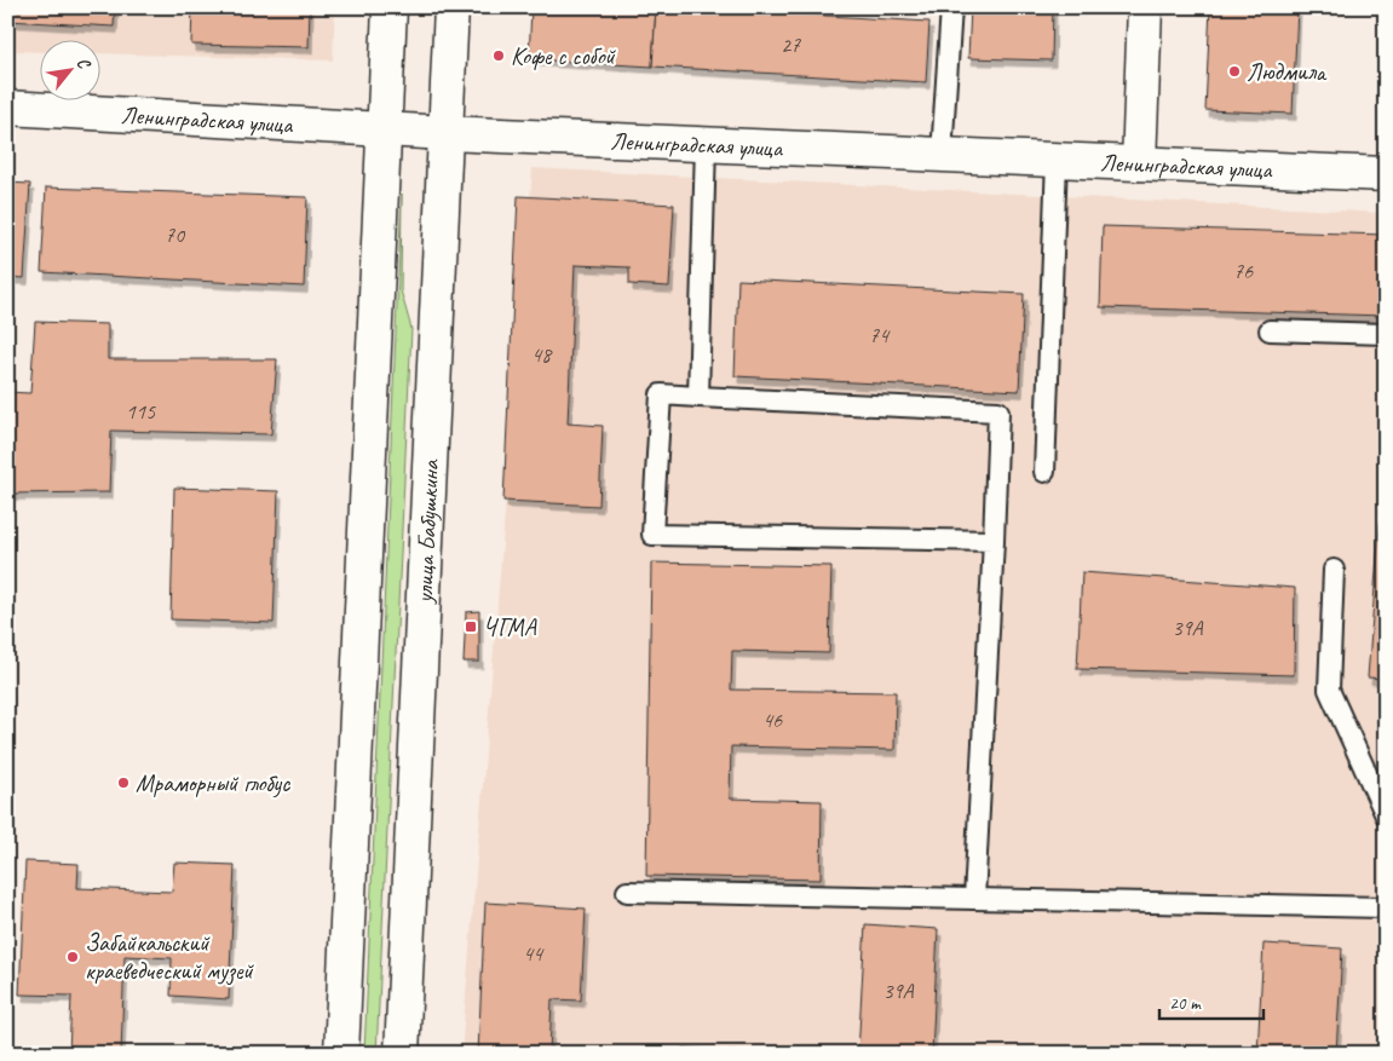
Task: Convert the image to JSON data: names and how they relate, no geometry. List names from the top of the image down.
{
  "streets": {
    "main road": ["Ленинградская улица", "улица Бабушкина"]
  },
  "crossings": [
    ["Ленинградская улица", "улица Бабушкина"]
  ],
  "places": {
    "other": [
      "Кофе с собой",
      "Людмила",
      "Мраморный глобус",
      "Забайкальский краеведческий музей"
    ],
    "transit": ["ЧГМА"]
  },
  "house_numbers": [
    "27",
    "70",
    "76",
    "74",
    "48",
    "115",
    "39А",
    "46",
    "44",
    "39А"
  ],
  "scale_bar": "20 m",
  "north": "top right"
}
